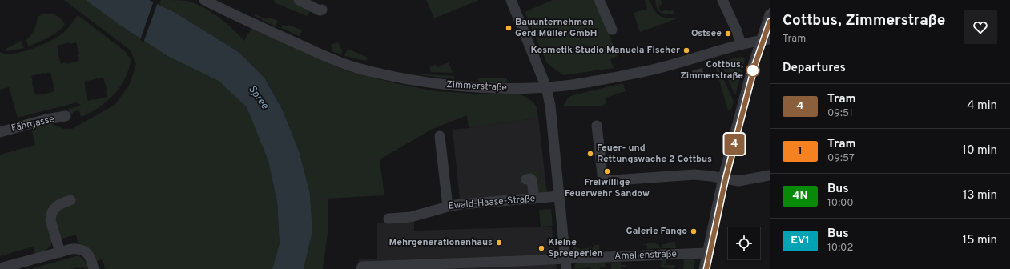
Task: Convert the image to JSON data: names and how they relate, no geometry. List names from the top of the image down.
{
  "streets": {
    "street": [
      "Zimmerstraße",
      "Fährgasse",
      "Ewald-Haase-Straße",
      "Amalienstraße"
    ]
  },
  "water": ["Spree"],
  "places": [
    "Bauunternehmen Gerd Müller GmbH",
    "Ostsee",
    "Kosmetik Studio Manuela Fischer",
    "Cottbus, Zimmerstraße",
    "Feuer- und Rettungswache 2 Cottbus",
    "Freiwillige Feuerwehr Sandow",
    "Galerie Fango",
    "Mehrgenerationenhaus",
    "Kleine Spreeperlen"
  ],
  "lines": ["tram line 4"],
  "page": {
    "on_map": "4",
    "heading": [
      ["Cottbus, Zimmerstraße", "Tram"],
      "Departures"
    ],
    "list": [
      {
        "mark": "4",
        "name": "Tram",
        "note": "09:51",
        "value": "4 min"
      },
      {
        "mark": "1",
        "name": "Tram",
        "note": "09:57",
        "value": "10 min"
      },
      {
        "mark": "4N",
        "name": "Bus",
        "note": "10:00",
        "value": "13 min"
      },
      {
        "mark": "EV1",
        "name": "Bus",
        "note": "10:02",
        "value": "15 min"
      }
    ]
  }
}
